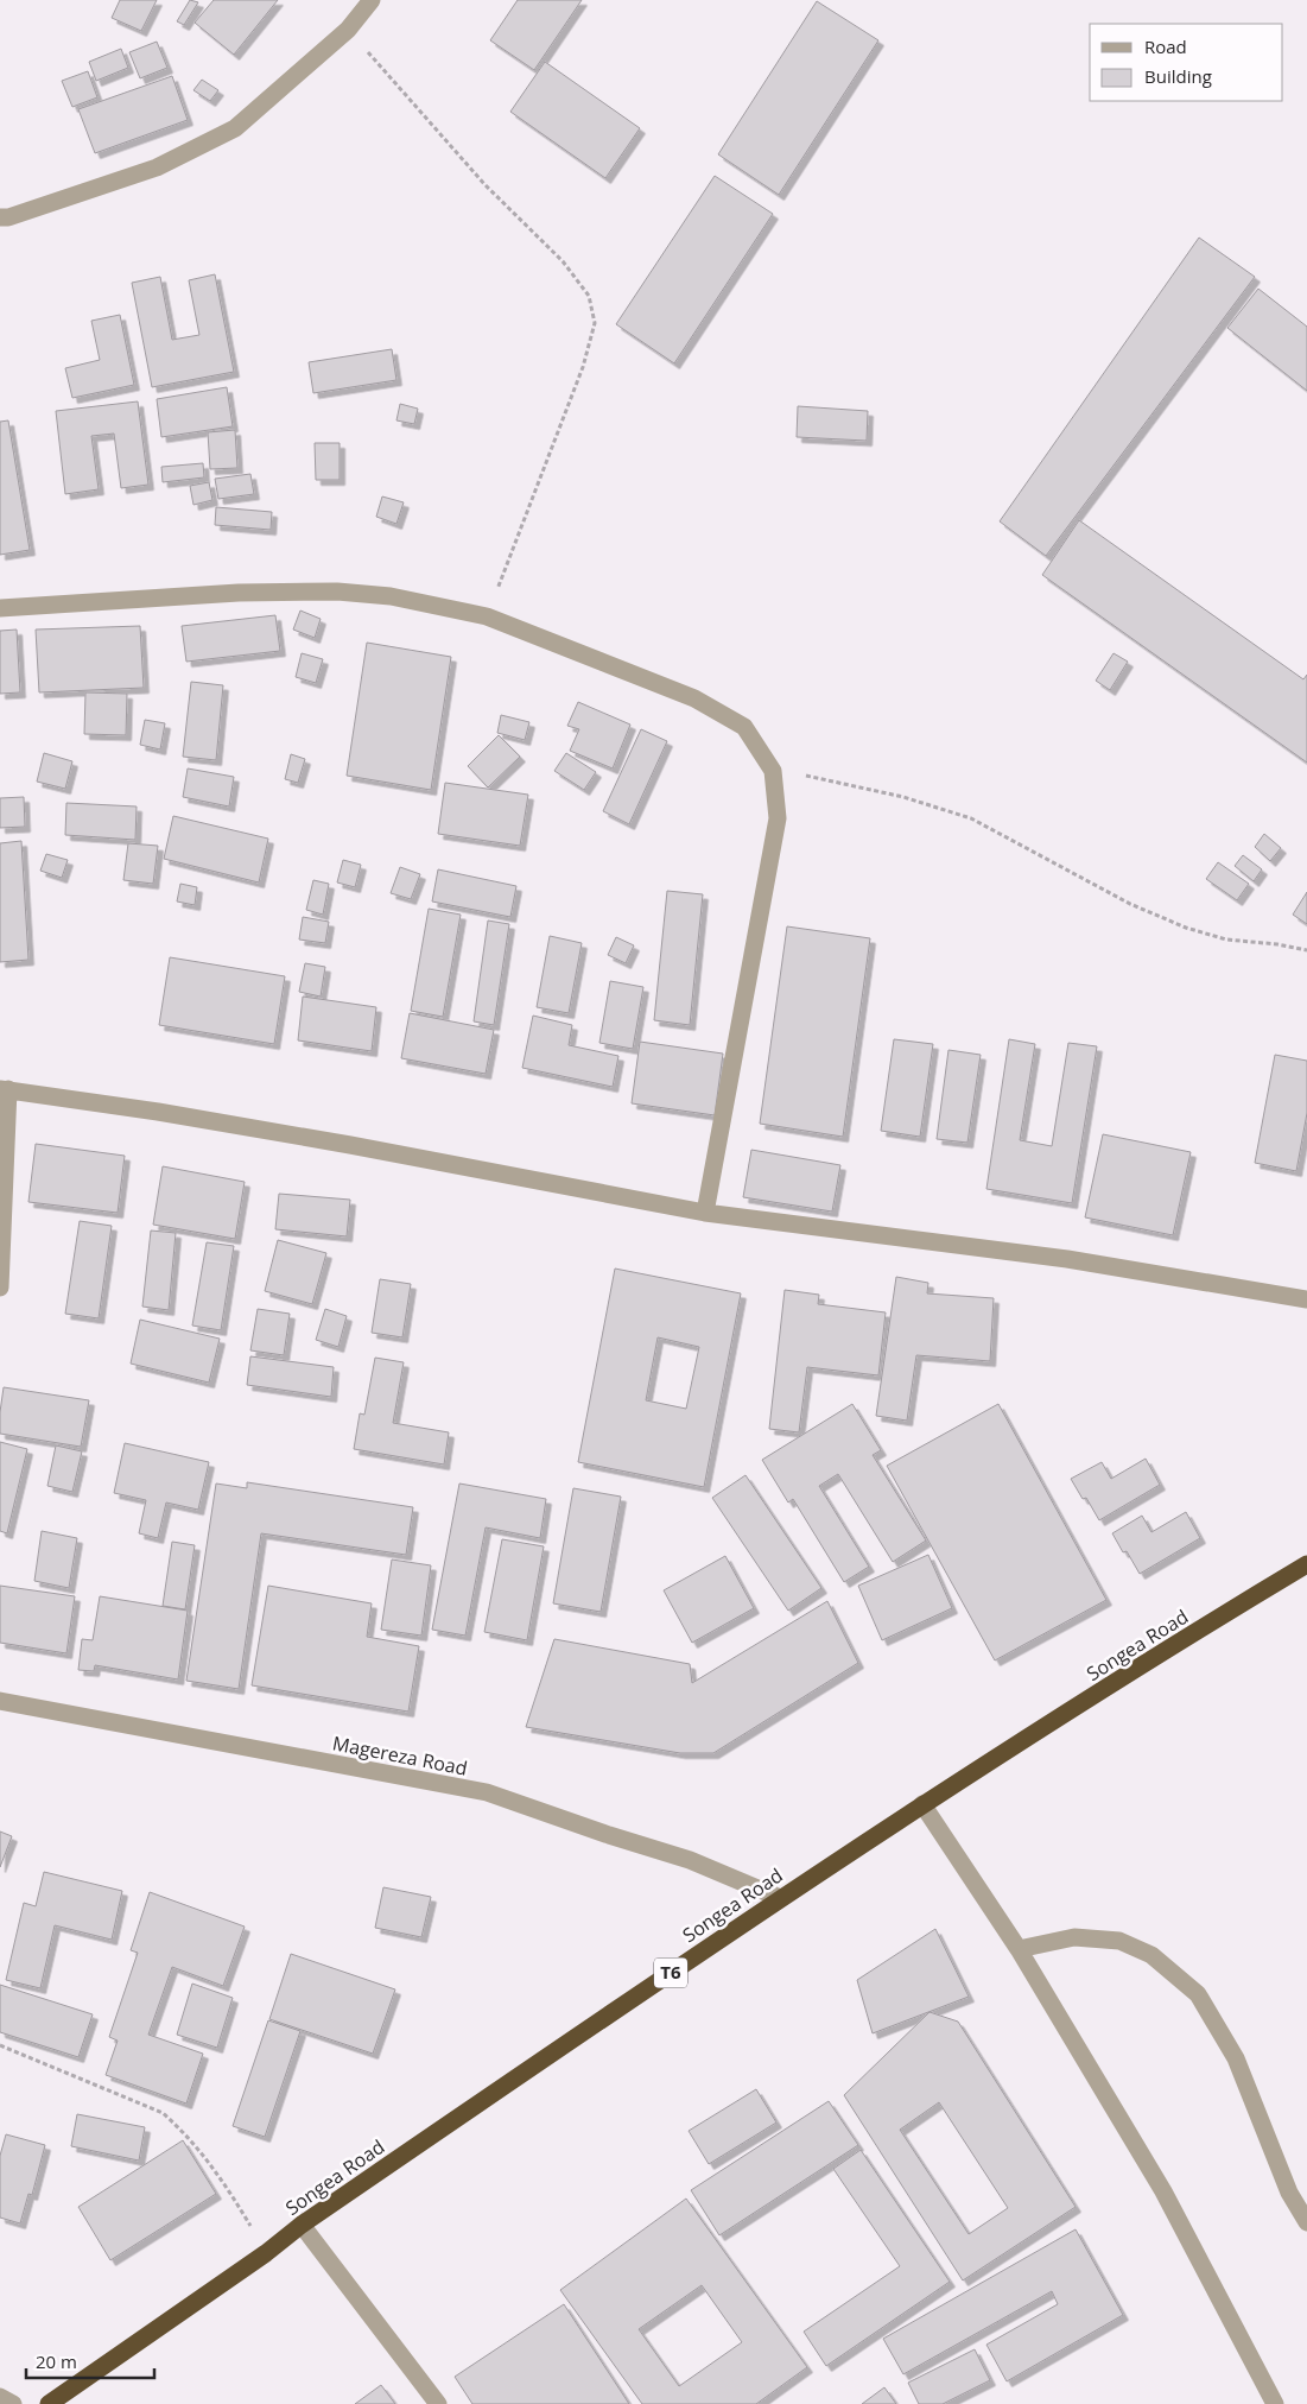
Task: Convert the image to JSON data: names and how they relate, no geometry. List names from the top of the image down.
{
  "streets": {
    "highway": ["Songea Road", "T6"],
    "street": ["Magereza Road"]
  },
  "crossings": [
    ["Songea Road", "Magereza Road"]
  ],
  "legend": ["Road", "Building"],
  "scale_bar": "20 m"
}
